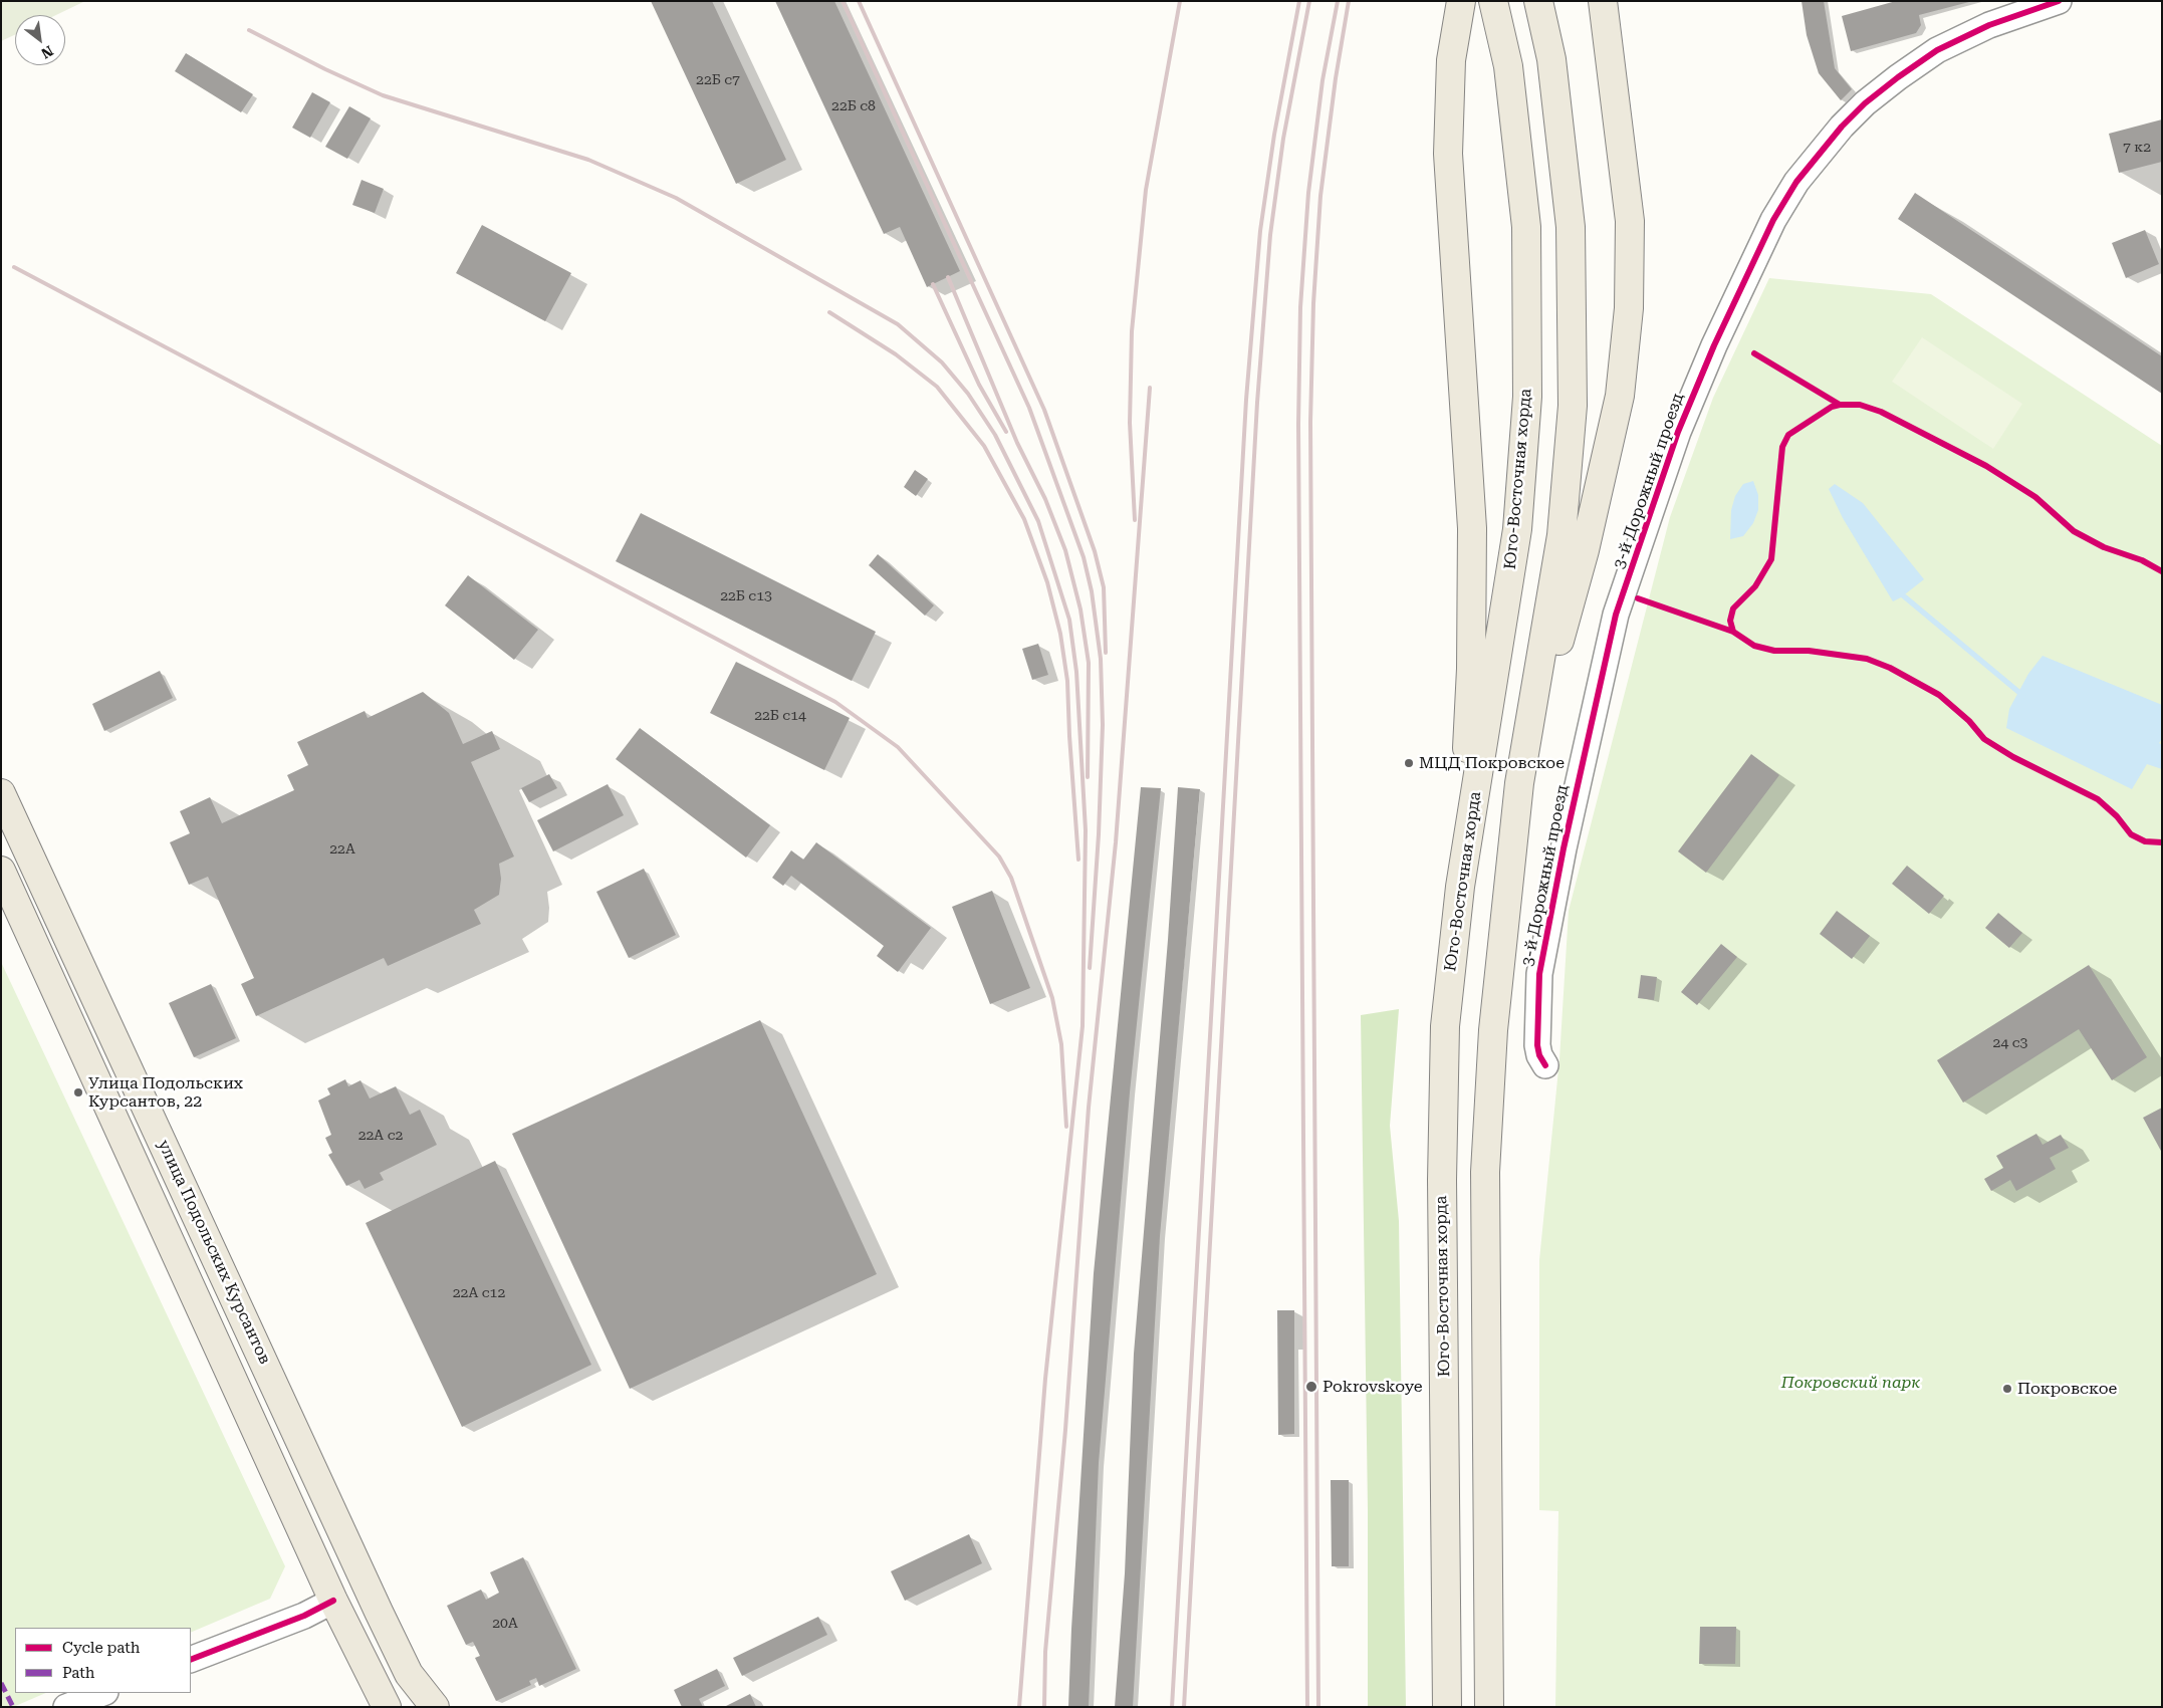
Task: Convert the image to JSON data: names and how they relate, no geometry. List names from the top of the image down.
{
  "streets": {
    "main road": ["Юго-Восточная хорда", "улица Подольских Курсантов"],
    "street": ["3-й Дорожный проезд"]
  },
  "parks": ["Покровский парк"],
  "places": [
    "МЦД Покровское",
    "Улица Подольских Курсантов, 22",
    "Pokrovskoye",
    "Покровское"
  ],
  "house_numbers": [
    "22Б с7",
    "22Б с8",
    "7 к2",
    "22Б с13",
    "22Б с14",
    "22А",
    "24 с3",
    "22А с2",
    "22А с12",
    "20А"
  ],
  "legend": ["Cycle path", "Path"],
  "north": "bottom right"
}
